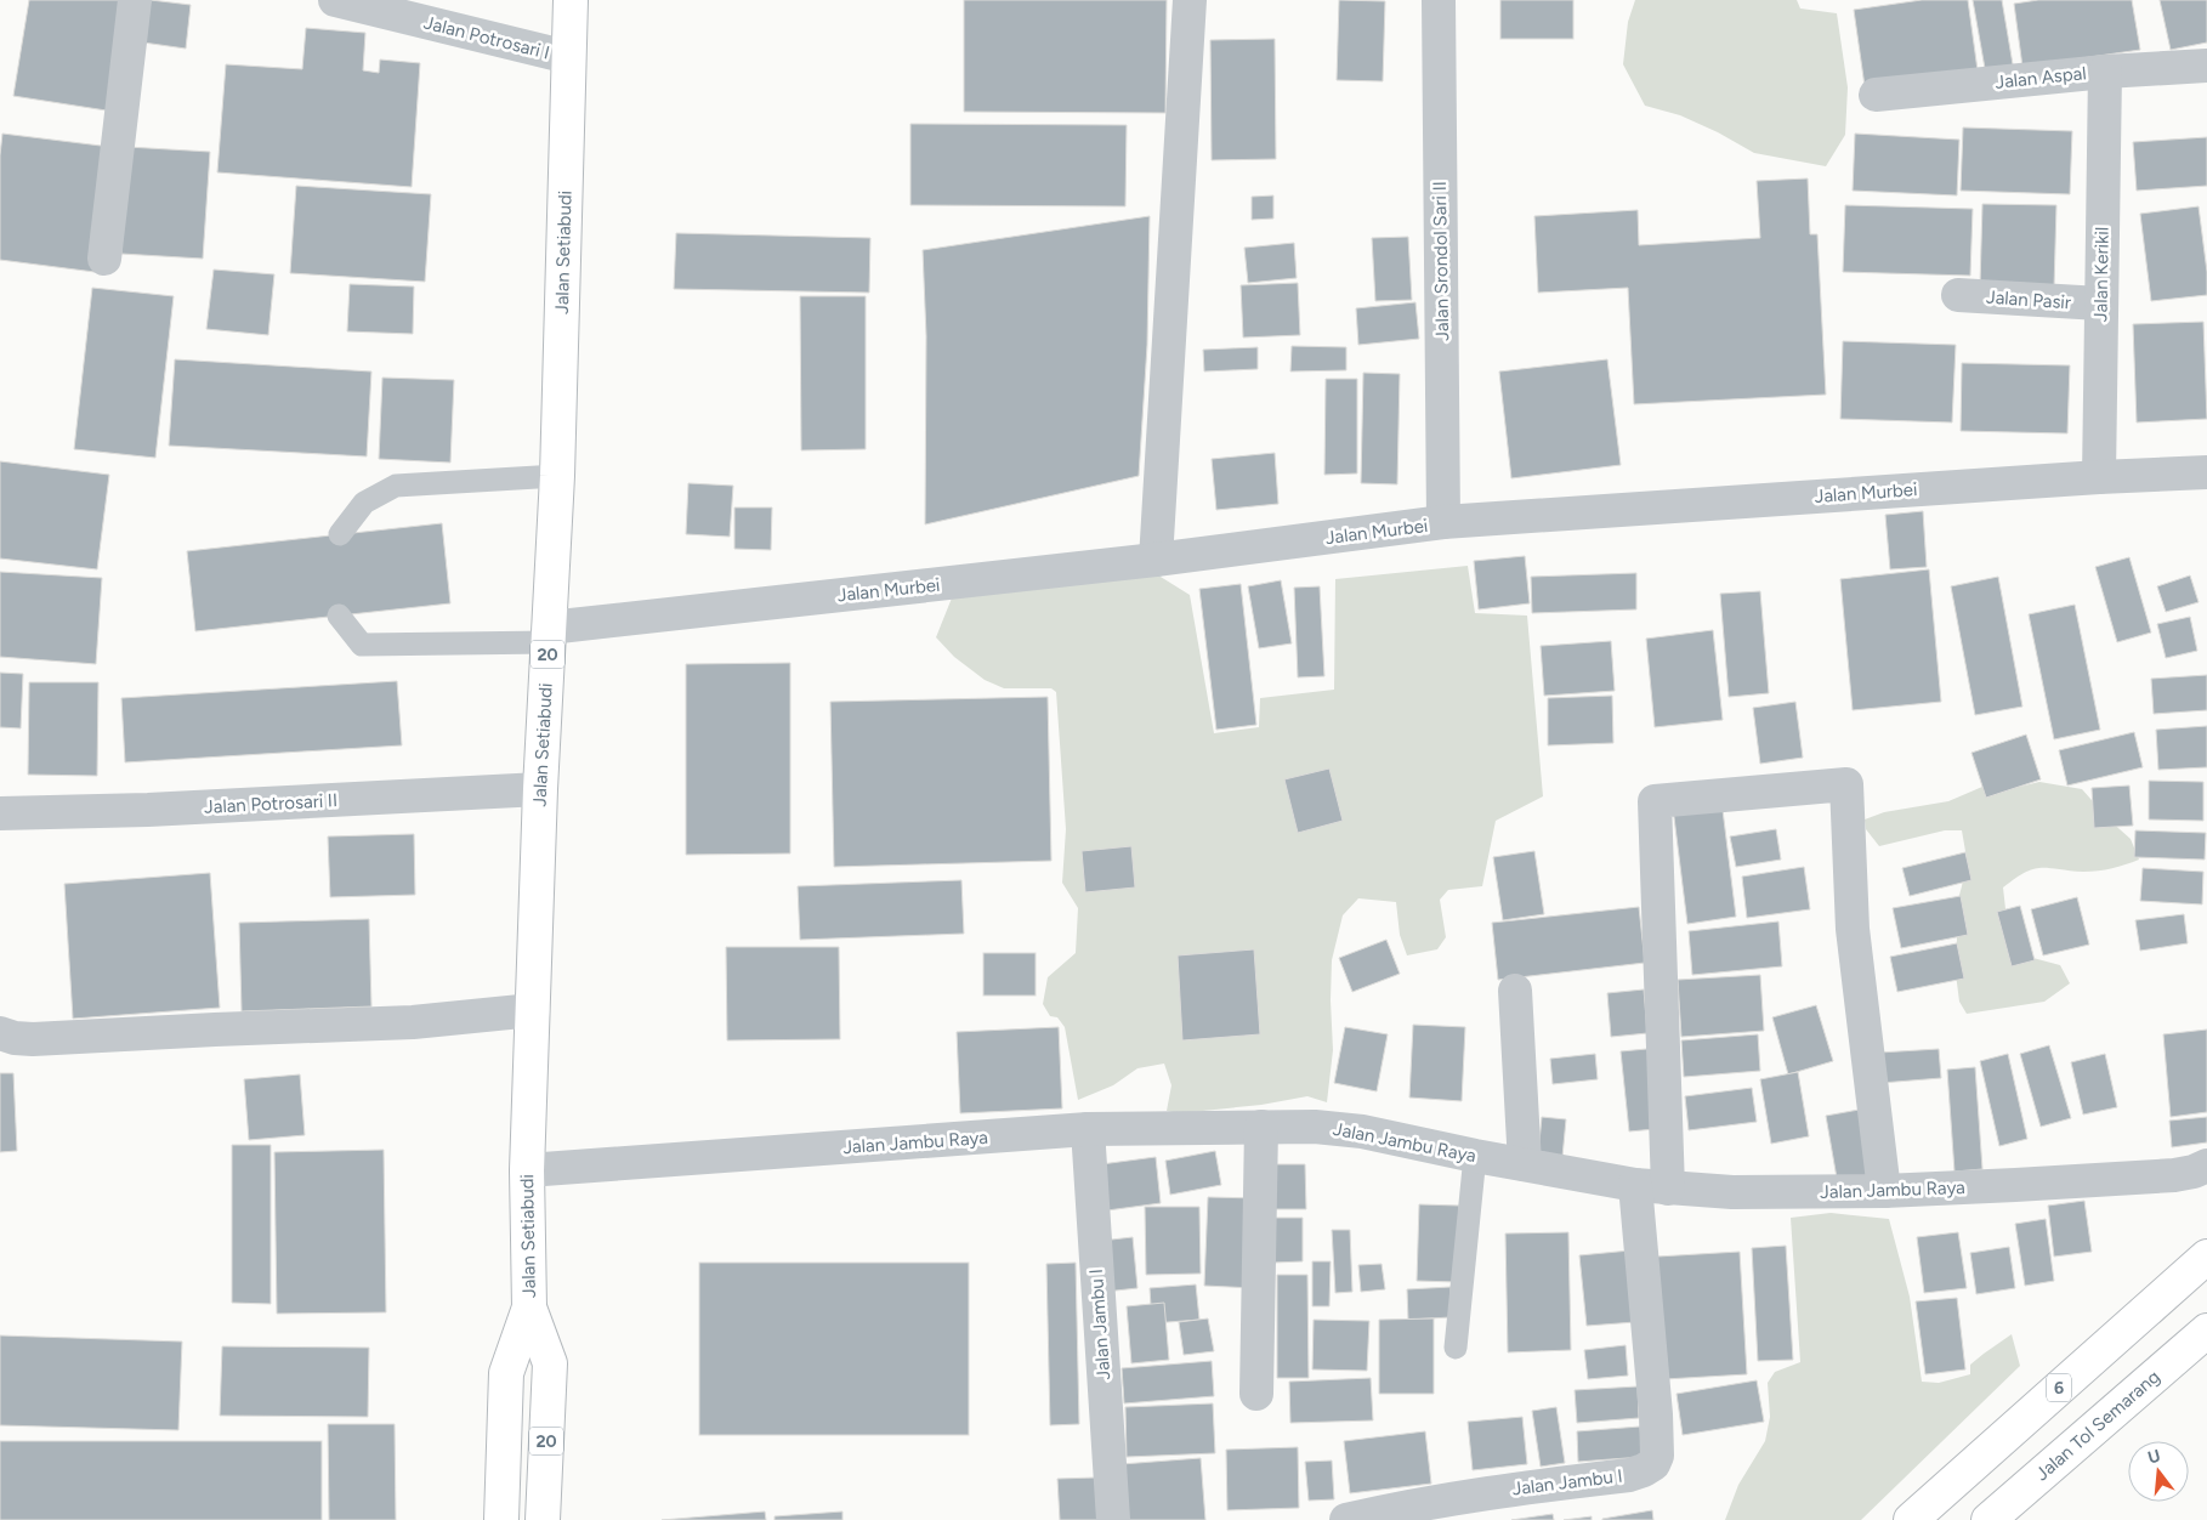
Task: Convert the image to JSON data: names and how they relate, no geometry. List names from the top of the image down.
{
  "streets": {
    "highway": [
      "Jalan Setiabudi",
      "20",
      "6",
      "Jalan Tol Semarang"
    ],
    "street": [
      "Jalan Potrosari I",
      "Jalan Aspal",
      "Jalan Srondol Sari II",
      "Jalan Kerikil",
      "Jalan Pasir",
      "Jalan Murbei",
      "Jalan Potrosari II",
      "Jalan Jambu Raya",
      "Jalan Jambu I"
    ]
  },
  "crossings": [
    ["Jalan Potrosari I", "Jalan Setiabudi"],
    ["Jalan Aspal", "Jalan Kerikil"],
    ["Jalan Setiabudi", "Jalan Murbei"],
    ["Jalan Setiabudi", "Jalan Potrosari II"],
    ["Jalan Setiabudi", "Jalan Jambu Raya"],
    ["Jalan Srondol Sari II", "Jalan Murbei"],
    ["Jalan Kerikil", "Jalan Pasir"],
    ["Jalan Kerikil", "Jalan Murbei"],
    ["Jalan Jambu Raya", "Jalan Jambu I"]
  ],
  "north": "top"
}
